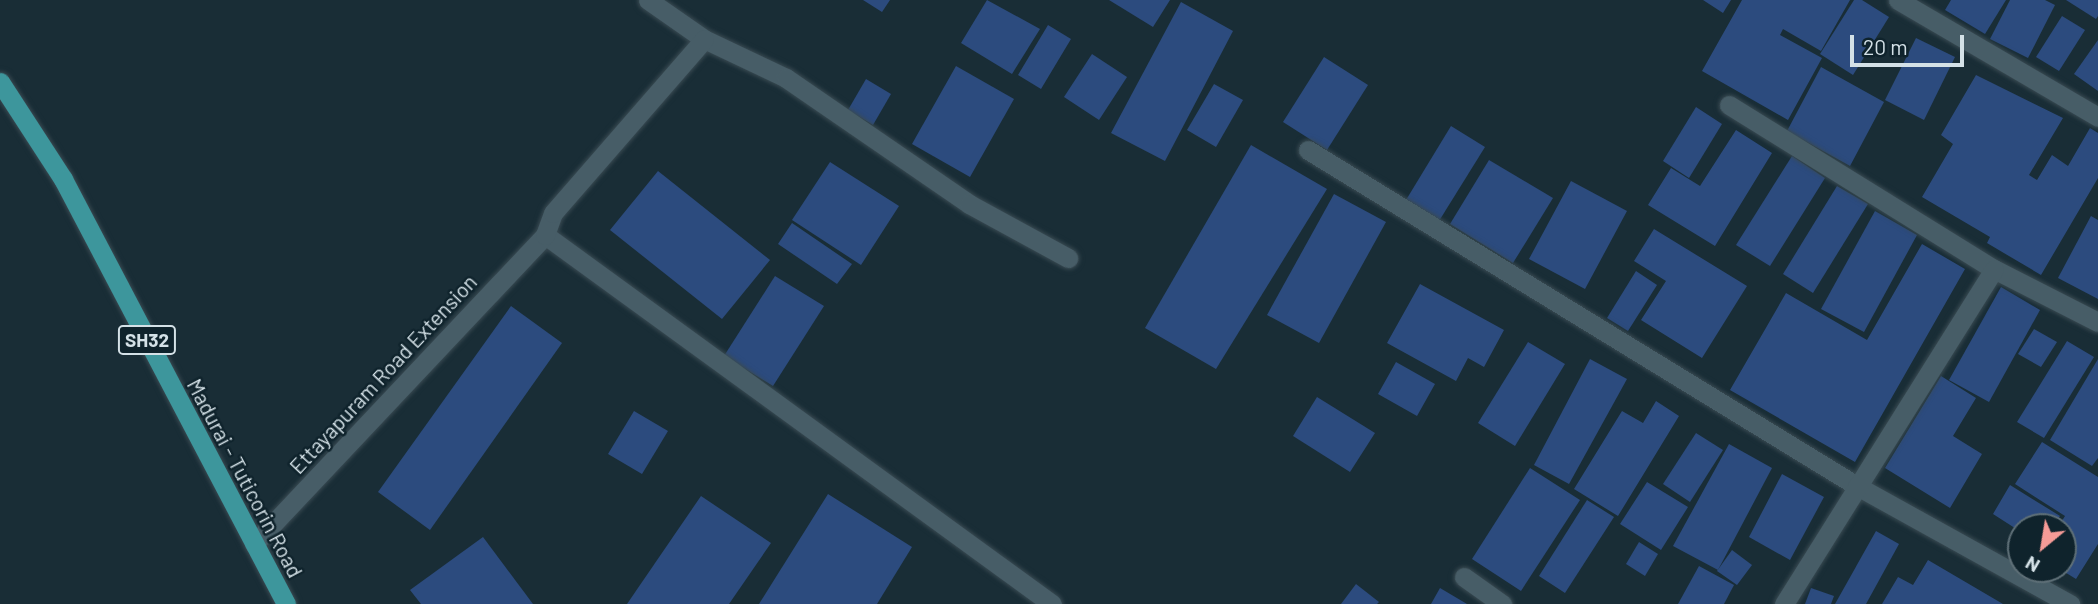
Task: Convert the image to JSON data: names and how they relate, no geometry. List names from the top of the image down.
{
  "streets": {
    "main road": ["SH32", "Madurai - Tuticorin Road"],
    "street": ["Ettayapuram Road Extension"]
  },
  "crossings": [
    ["Ettayapuram Road Extension", "Madurai - Tuticorin Road"]
  ],
  "scale_bar": "20 m",
  "north": "bottom left"
}
